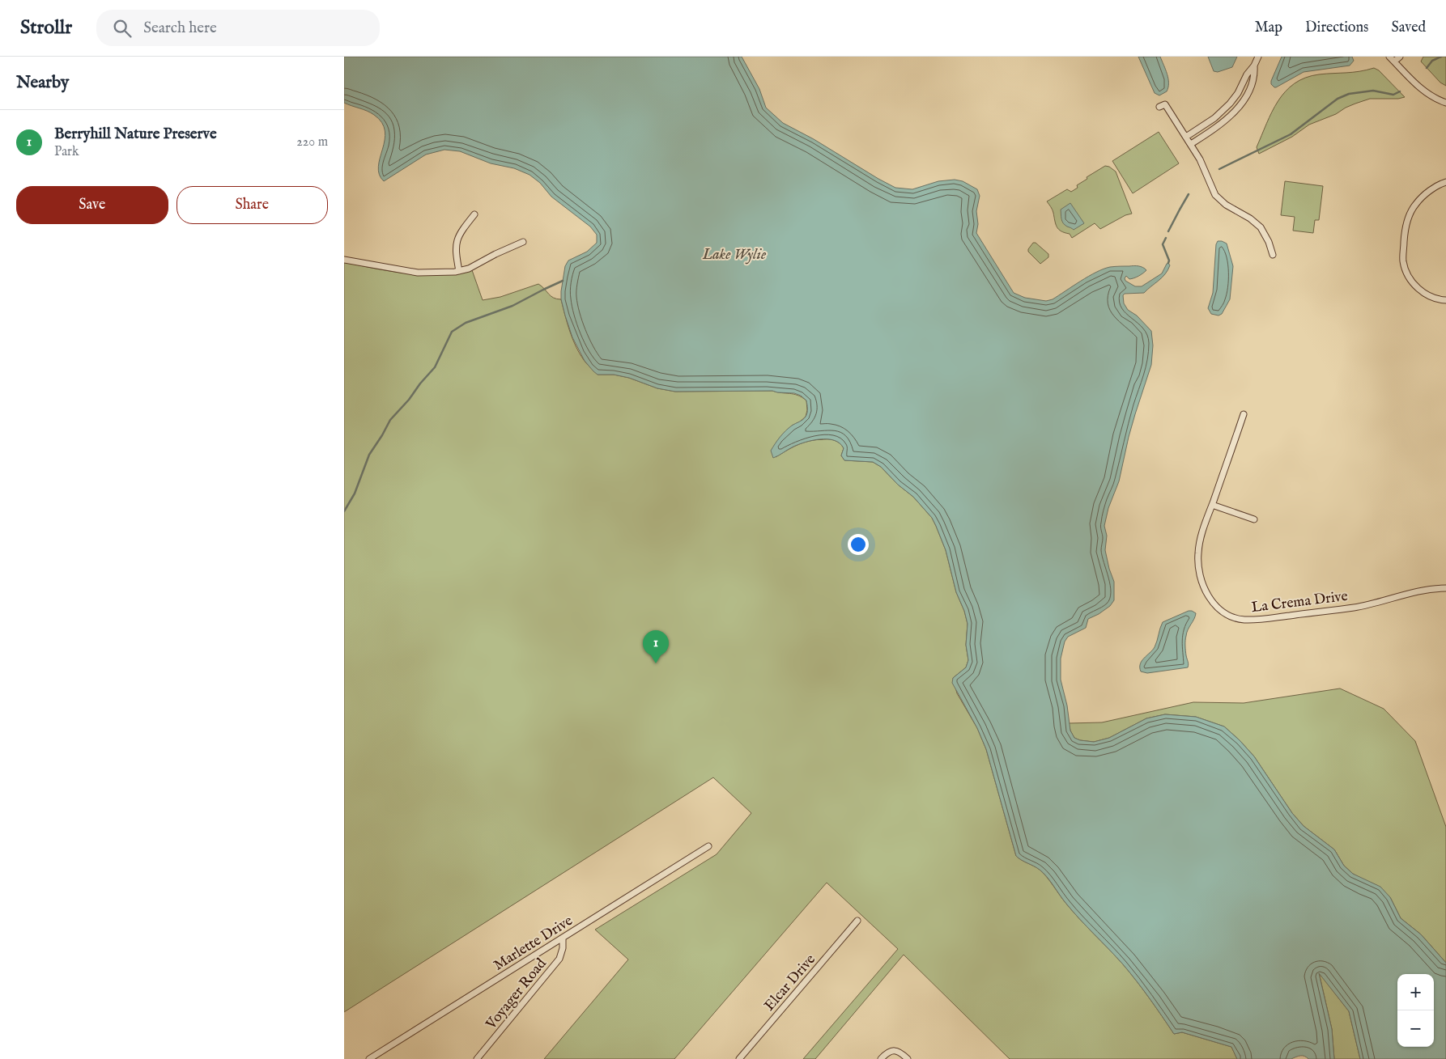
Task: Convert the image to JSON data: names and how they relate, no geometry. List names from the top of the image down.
{
  "streets": {
    "street": [
      "La Crema Drive",
      "Marlette Drive",
      "Elcar Drive",
      "Voyager Road"
    ]
  },
  "crossings": [
    ["Marlette Drive", "Voyager Road"]
  ],
  "water": ["Lake Wylie"],
  "page": {
    "header": "Strollr",
    "search": "Search here",
    "nav": ["Map", "Directions", "Saved"],
    "heading": "Nearby",
    "list": [
      {
        "mark": "1",
        "name": "Berryhill Nature Preserve",
        "note": "Park",
        "value": "220 m"
      }
    ],
    "buttons": ["Save", "Share"],
    "pins": "1",
    "map_buttons": ["+", "−"]
  }
}
